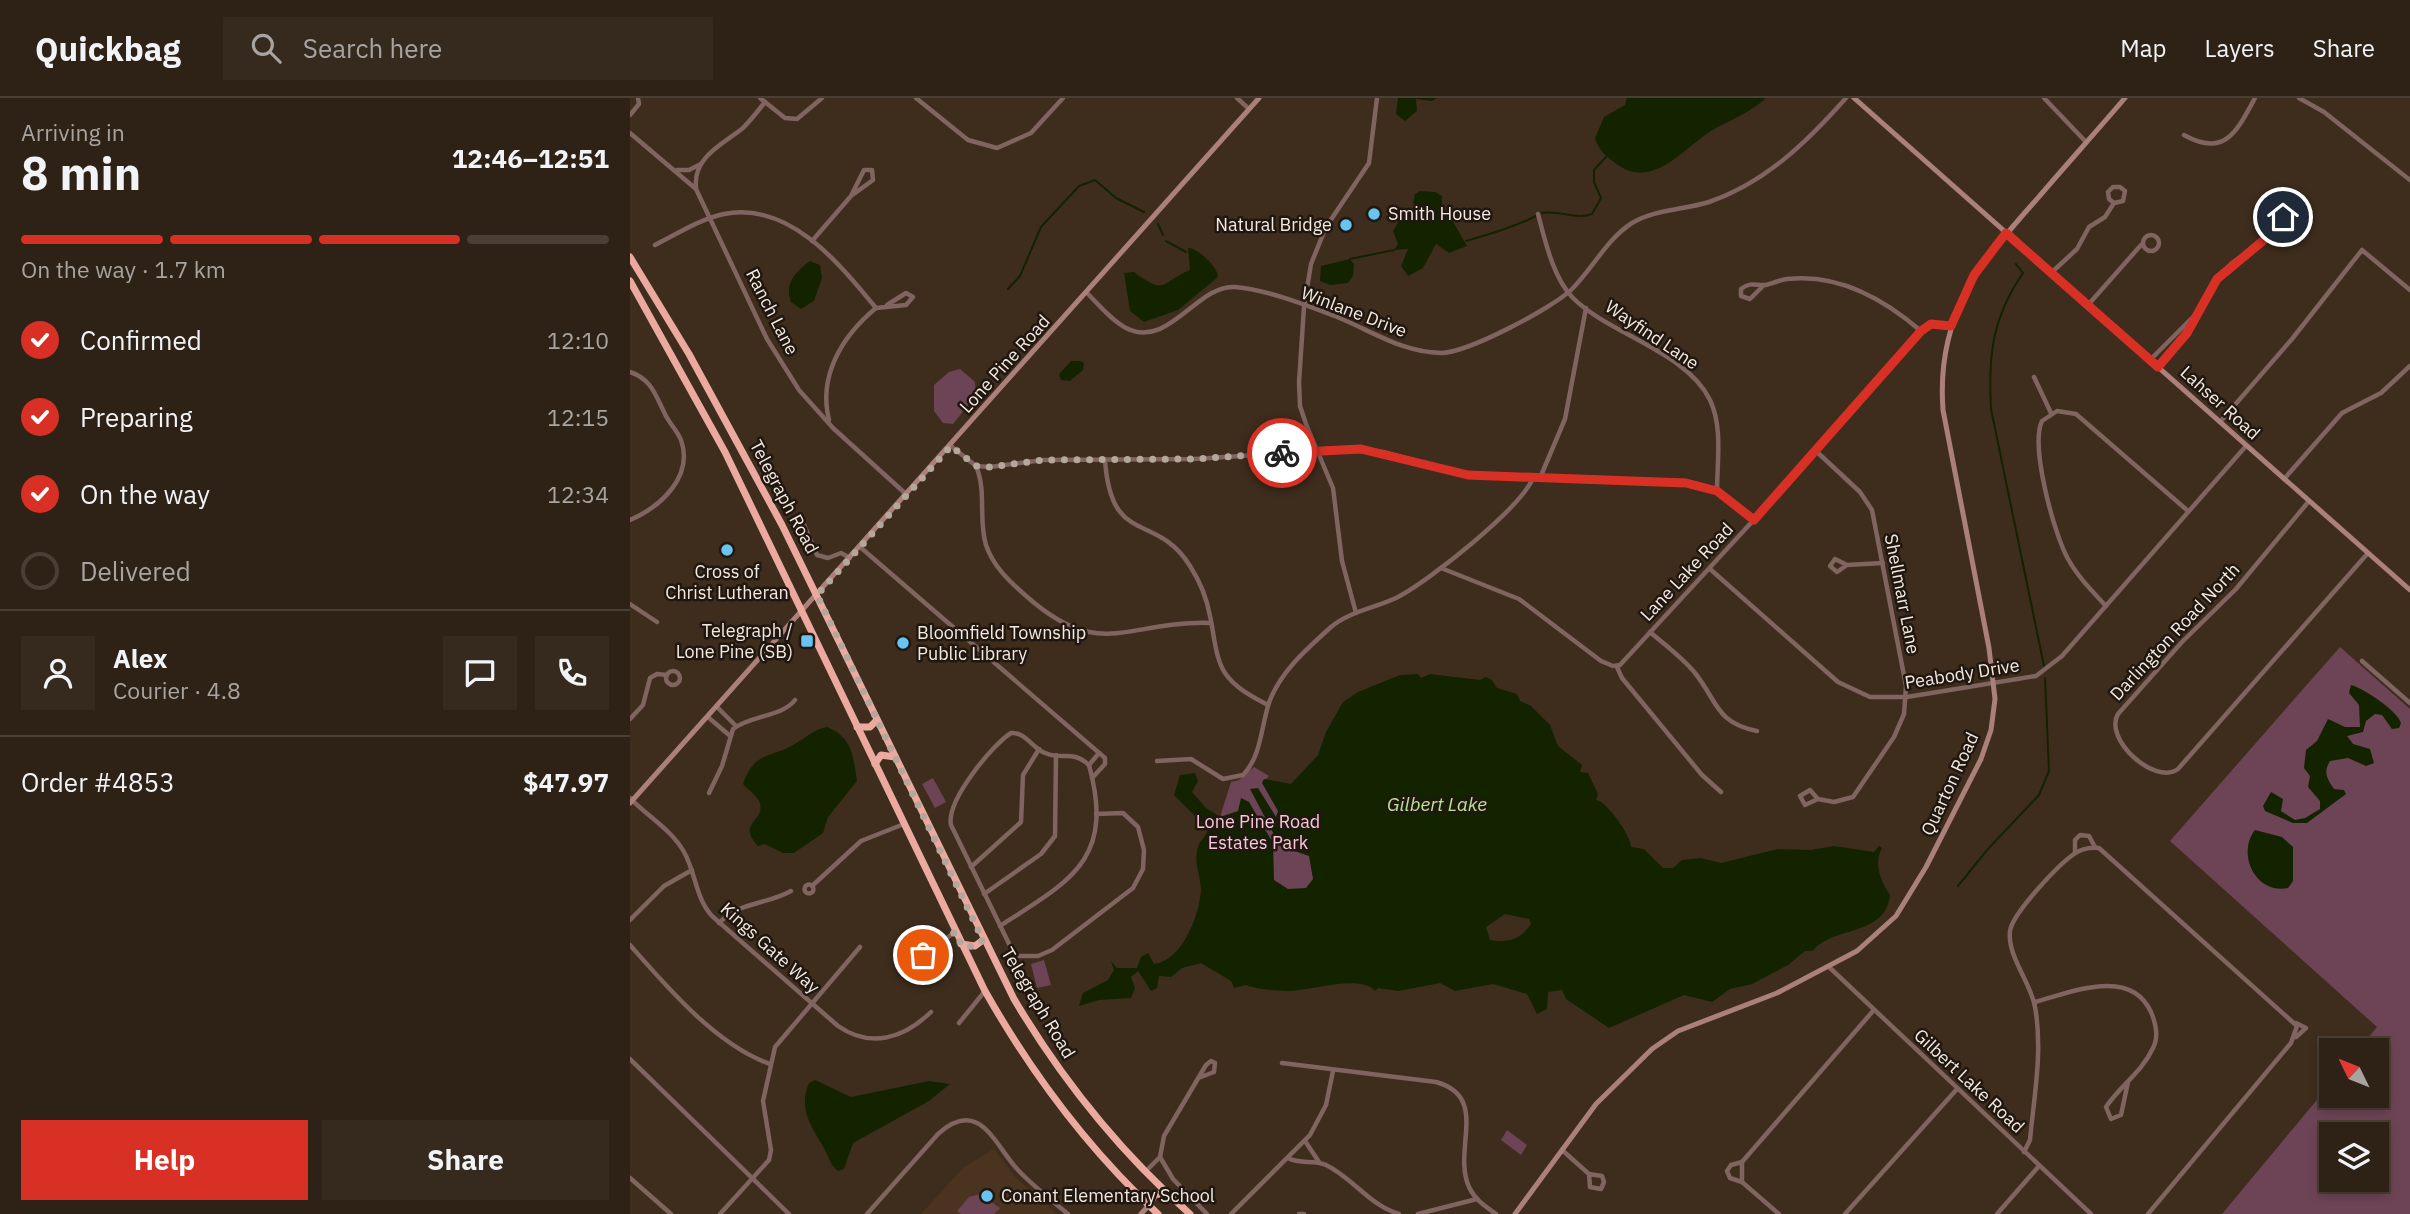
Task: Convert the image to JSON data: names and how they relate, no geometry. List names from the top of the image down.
{
  "streets": {
    "highway": ["Telegraph Road"],
    "street": [
      "Ranch Lane",
      "Winlane Drive",
      "Wayfind Lane",
      "Lone Pine Road",
      "Lahser Road",
      "Lane Lake Road",
      "Shellmarr Lane",
      "Darlington Road North",
      "Peabody Drive",
      "Quarton Road",
      "Kings Gate Way",
      "Gilbert Lake Road"
    ]
  },
  "crossings": [
    ["Ranch Lane", "Lone Pine Road"],
    ["Winlane Drive", "Wayfind Lane"],
    ["Winlane Drive", "Lone Pine Road"],
    ["Lone Pine Road", "Telegraph Road"],
    ["Lone Pine Road", "Kings Gate Way"],
    ["Lahser Road", "Darlington Road North"],
    ["Lahser Road", "Peabody Drive"],
    ["Lahser Road", "Quarton Road"],
    ["Lane Lake Road", "Shellmarr Lane"],
    ["Lane Lake Road", "Peabody Drive"],
    ["Shellmarr Lane", "Peabody Drive"],
    ["Peabody Drive", "Quarton Road"],
    ["Quarton Road", "Gilbert Lake Road"]
  ],
  "water": ["Gilbert Lake"],
  "parks": ["Lone Pine Road Estates Park"],
  "places": {
    "other": [
      "Smith House",
      "Natural Bridge",
      "Cross of Christ Lutheran",
      "Bloomfield Township Public Library",
      "Conant Elementary School"
    ],
    "transit": ["Telegraph / Lone Pine (SB)"]
  },
  "north": "top left",
  "page": {
    "header": "Quickbag",
    "search": "Search here",
    "nav": ["Map", "Layers", "Share"],
    "heading": ["8 min", "Arriving in", "12:46–12:51"],
    "panel": [
      "Alex",
      "Courier · 4.8",
      "Order #4853",
      "$47.97"
    ],
    "bar": "On the way · 1.7 km",
    "list": [
      ["Confirmed", "12:10"],
      ["Preparing", "12:15"],
      ["On the way", "12:34"],
      "Delivered"
    ],
    "buttons": ["Help", "Share"]
  }
}
